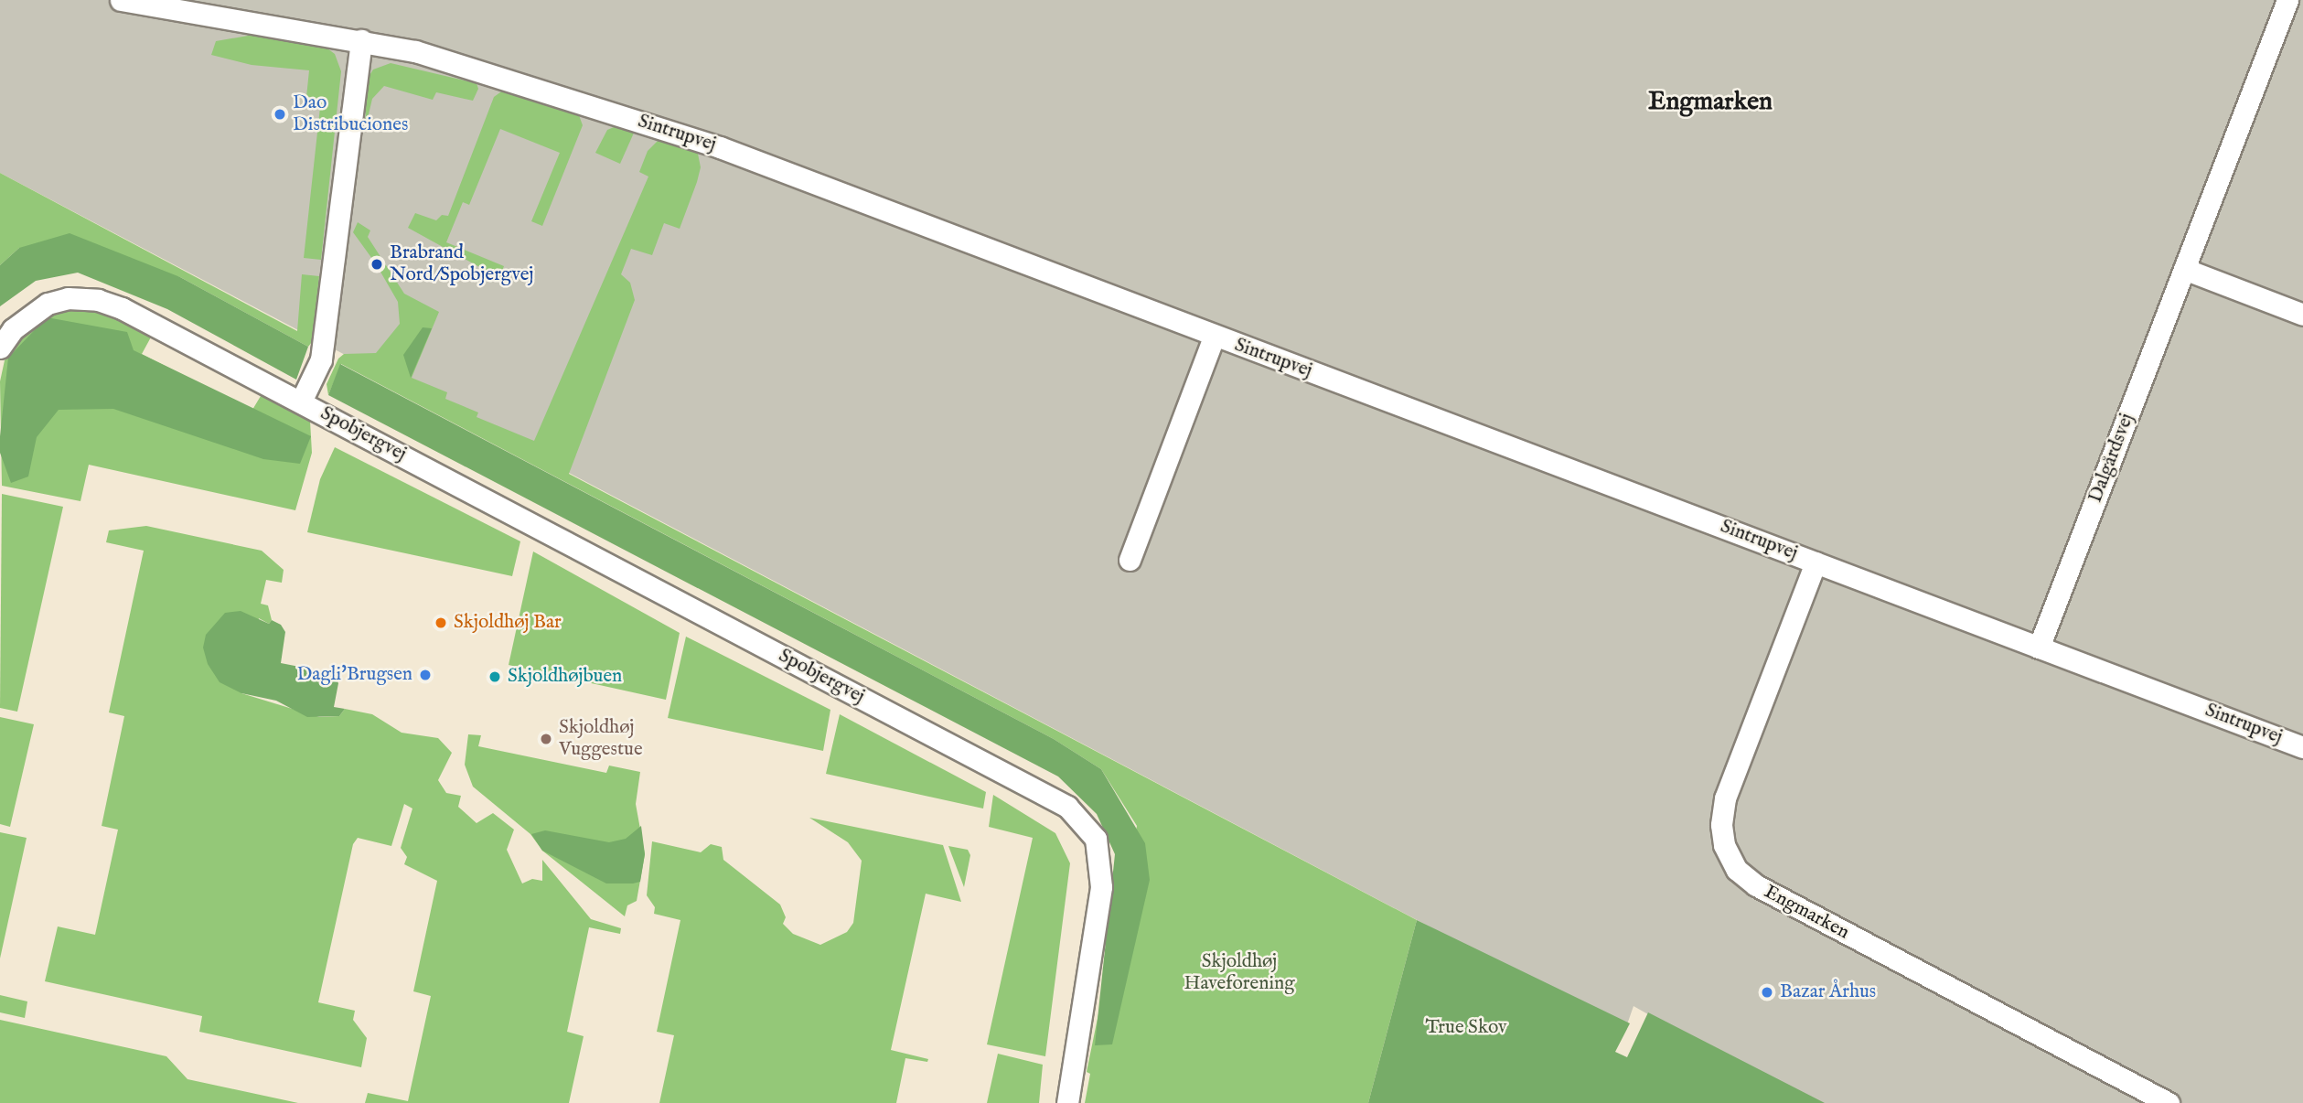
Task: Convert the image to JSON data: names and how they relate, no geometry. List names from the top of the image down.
{
  "streets": {
    "street": [
      "Sintrupvej",
      "Spobjergvej",
      "Dalgårdsvej",
      "Engmarken"
    ]
  },
  "crossings": [
    ["Sintrupvej", "Spobjergvej"],
    ["Sintrupvej", "Dalgårdsvej"],
    ["Sintrupvej", "Engmarken"]
  ],
  "districts": ["Engmarken"],
  "parks": ["Skjoldhøj Haveforening", "True Skov"],
  "places": [
    "Dao Distribuciones",
    "Brabrand Nord/Spobjergvej",
    "Skjoldhøj Bar",
    "Dagli'Brugsen",
    "Skjoldhøjbuen",
    "Skjoldhøj Vuggestue",
    "Bazar Århus"
  ]
}
